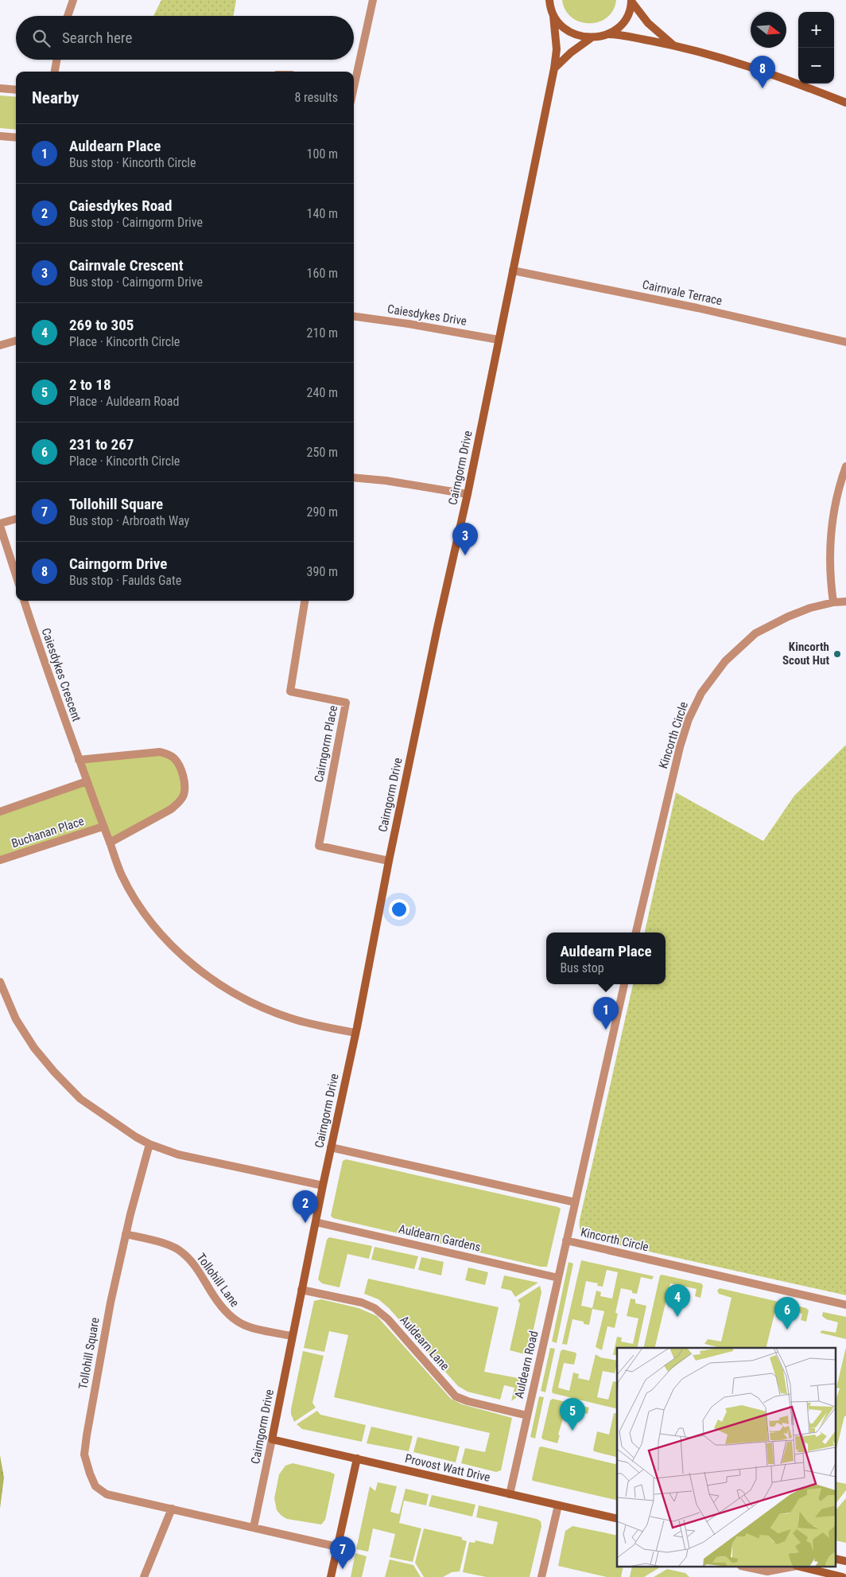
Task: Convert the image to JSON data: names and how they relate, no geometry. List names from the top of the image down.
{
  "streets": {
    "street": [
      "Cairnvale Terrace",
      "Caiesdykes Drive",
      "Cairngorm Drive",
      "Caiesdykes Crescent",
      "Kincorth Circle",
      "Cairngorm Place",
      "Buchanan Place",
      "Auldearn Gardens",
      "Tollohill Lane",
      "Auldearn Lane",
      "Tollohill Square",
      "Auldearn Road",
      "Provost Watt Drive"
    ]
  },
  "crossings": [
    ["Cairnvale Terrace", "Cairngorm Drive"],
    ["Caiesdykes Drive", "Cairngorm Drive"],
    ["Cairngorm Drive", "Caiesdykes Crescent"],
    ["Cairngorm Drive", "Cairngorm Place"],
    ["Cairngorm Drive", "Auldearn Gardens"],
    ["Cairngorm Drive", "Tollohill Lane"],
    ["Cairngorm Drive", "Auldearn Lane"],
    ["Cairngorm Drive", "Tollohill Square"],
    ["Cairngorm Drive", "Provost Watt Drive"],
    ["Caiesdykes Crescent", "Buchanan Place"],
    ["Kincorth Circle", "Auldearn Road"],
    ["Auldearn Gardens", "Auldearn Road"],
    ["Tollohill Lane", "Tollohill Square"],
    ["Auldearn Lane", "Auldearn Road"],
    ["Auldearn Road", "Provost Watt Drive"]
  ],
  "places": ["Kincorth Scout Hut"],
  "north": "right",
  "page": {
    "map_buttons": ["+", "−"],
    "search": "Search here",
    "pins": [
      "8",
      "3",
      "1",
      "2",
      "4",
      "6",
      "5",
      "7"
    ],
    "heading": ["Nearby", "8 results"],
    "list": [
      {
        "mark": "1",
        "name": "Auldearn Place",
        "note": "Bus stop · Kincorth Circle",
        "value": "100 m"
      },
      {
        "mark": "2",
        "name": "Caiesdykes Road",
        "note": "Bus stop · Cairngorm Drive",
        "value": "140 m"
      },
      {
        "mark": "3",
        "name": "Cairnvale Crescent",
        "note": "Bus stop · Cairngorm Drive",
        "value": "160 m"
      },
      {
        "mark": "4",
        "name": "269 to 305",
        "note": "Place · Kincorth Circle",
        "value": "210 m"
      },
      {
        "mark": "5",
        "name": "2 to 18",
        "note": "Place · Auldearn Road",
        "value": "240 m"
      },
      {
        "mark": "6",
        "name": "231 to 267",
        "note": "Place · Kincorth Circle",
        "value": "250 m"
      },
      {
        "mark": "7",
        "name": "Tollohill Square",
        "note": "Bus stop · Arbroath Way",
        "value": "290 m"
      },
      {
        "mark": "8",
        "name": "Cairngorm Drive",
        "note": "Bus stop · Faulds Gate",
        "value": "390 m"
      }
    ],
    "popup": ["Auldearn Place", "Bus stop"]
  }
}
